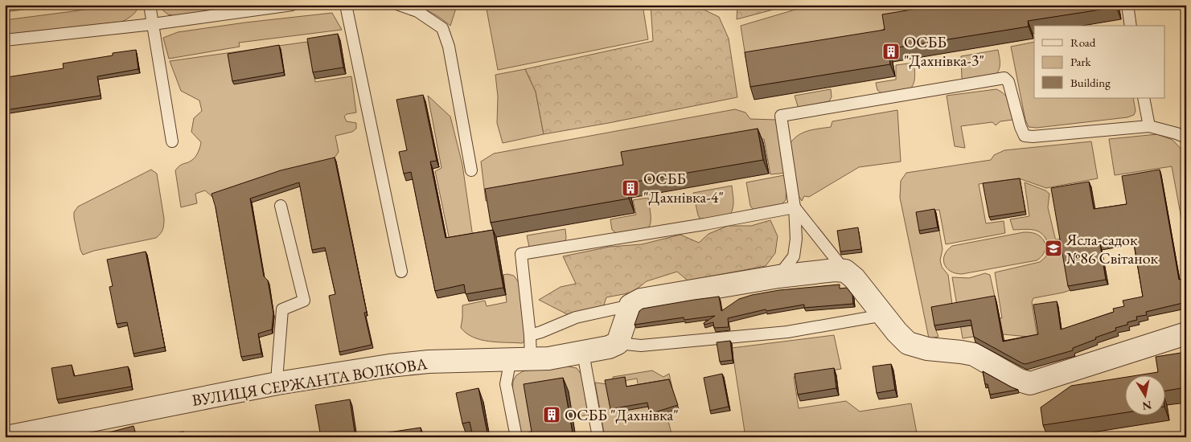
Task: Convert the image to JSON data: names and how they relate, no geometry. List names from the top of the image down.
{
  "streets": {
    "street": ["ВУЛИЦЯ СЕРЖАНТА ВОЛКОВА"]
  },
  "places": {
    "building": ["ОСББ \"Дахнівка-3\"", "ОСББ \"Дахнівка-4\"", "ОСББ \"Дахнівка\""],
    "school or university": ["Ясла-садок №86 Світанок"]
  },
  "legend": ["Road", "Park", "Building"],
  "north": "bottom"
}
